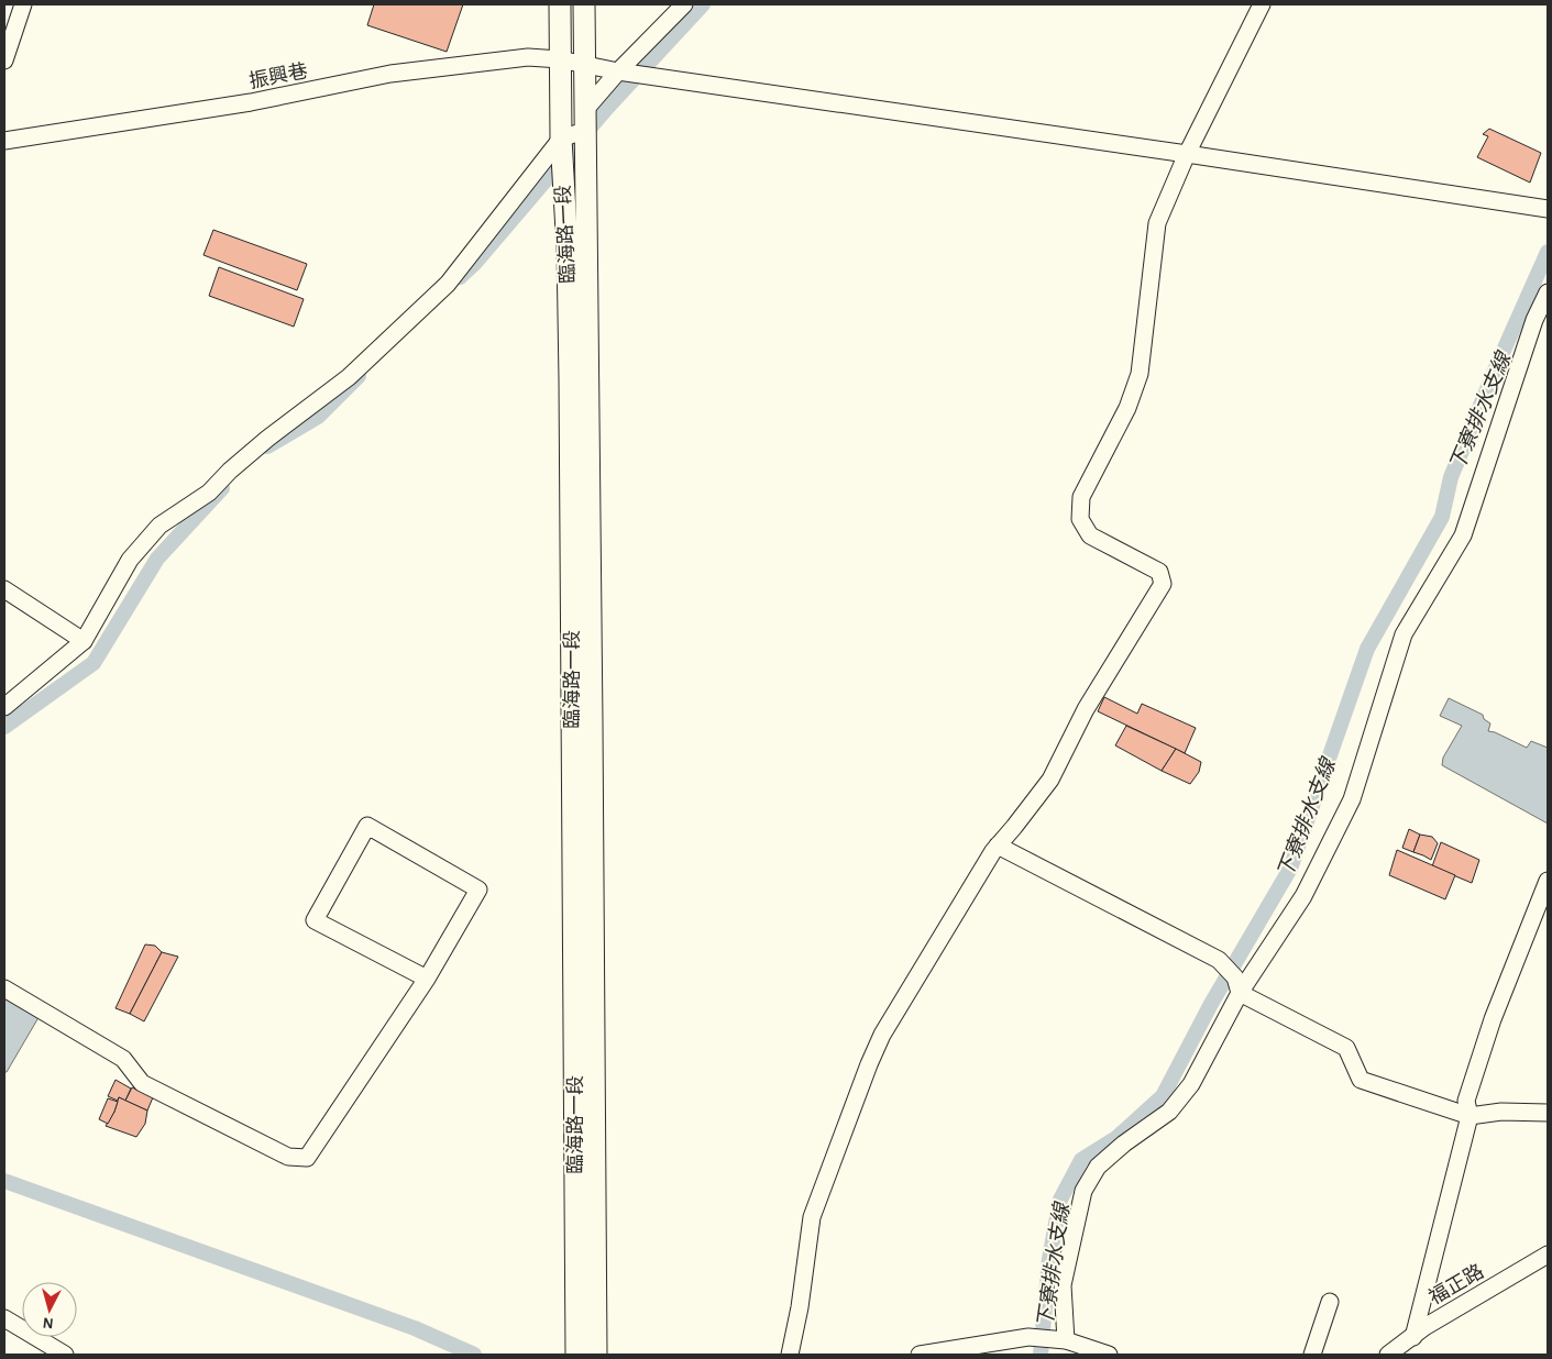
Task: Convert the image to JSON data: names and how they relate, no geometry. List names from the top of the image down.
{
  "streets": {
    "main road": ["臨海路一段"],
    "street": ["振興巷", "福正路"]
  },
  "crossings": [
    ["振興巷", "臨海路一段"]
  ],
  "water": ["下寮排水支線"],
  "north": "bottom"
}
